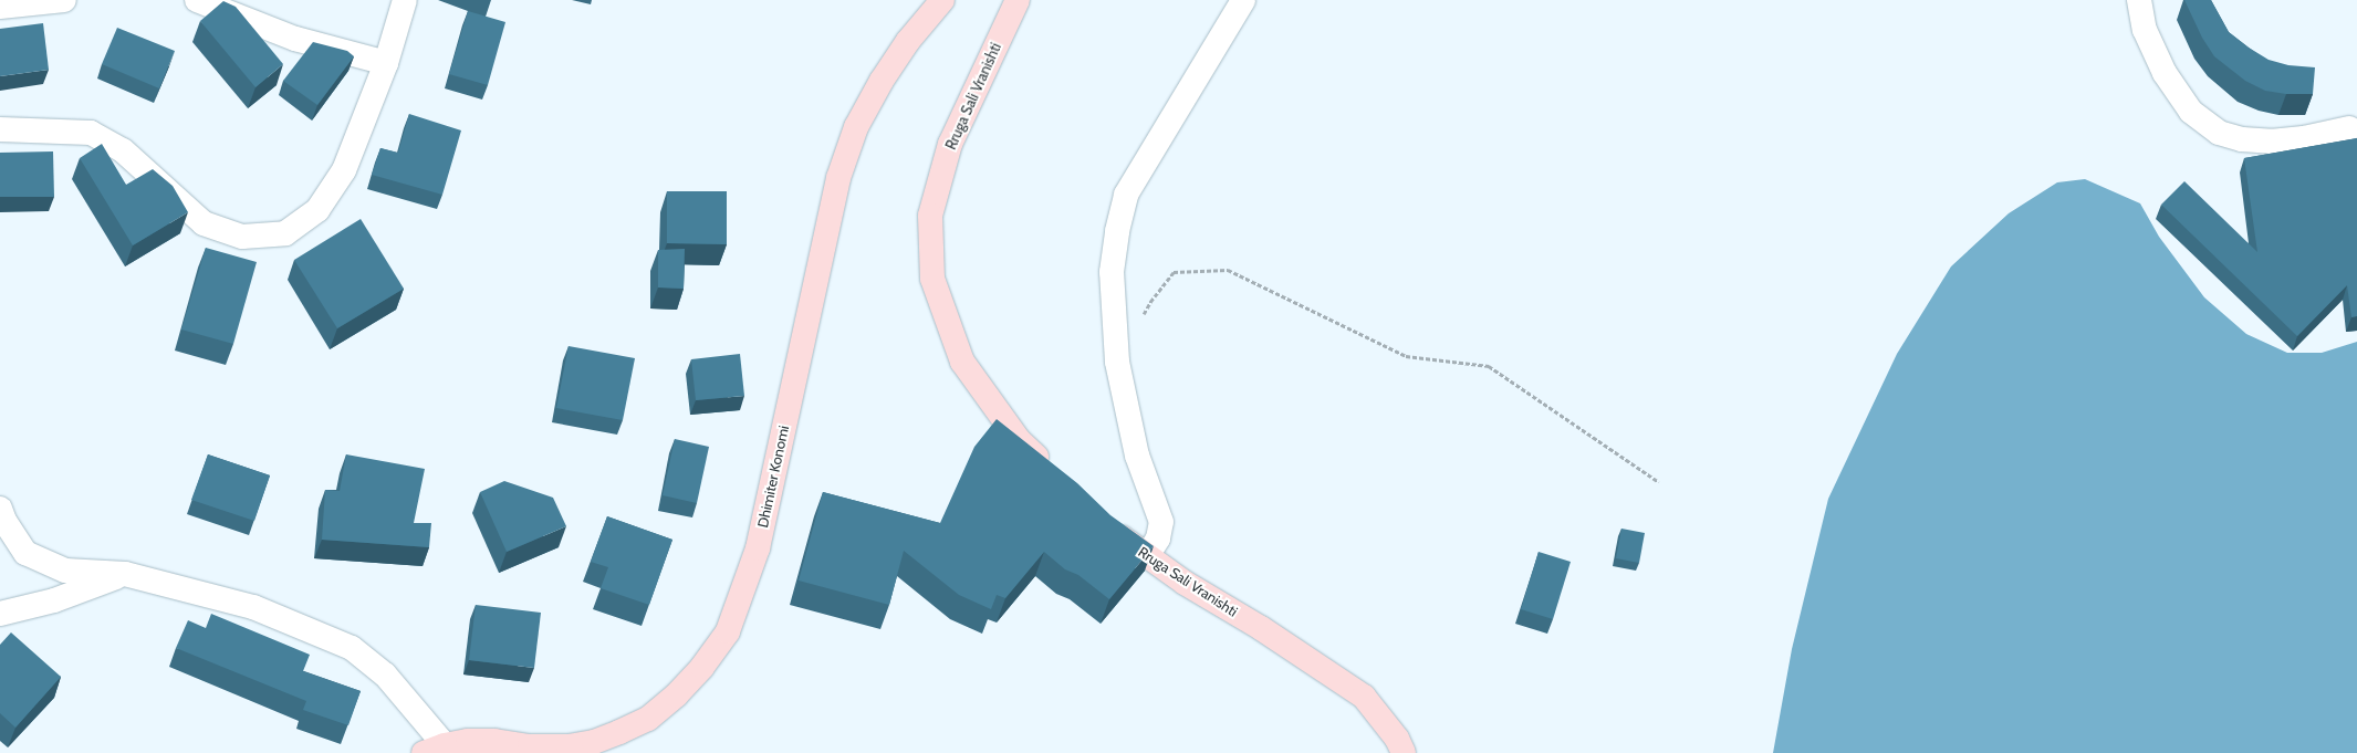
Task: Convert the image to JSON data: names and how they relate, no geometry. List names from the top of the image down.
{
  "streets": {
    "main road": ["Rruga Sali Vranishti", "Dhimiter Konomi"]
  }
}
